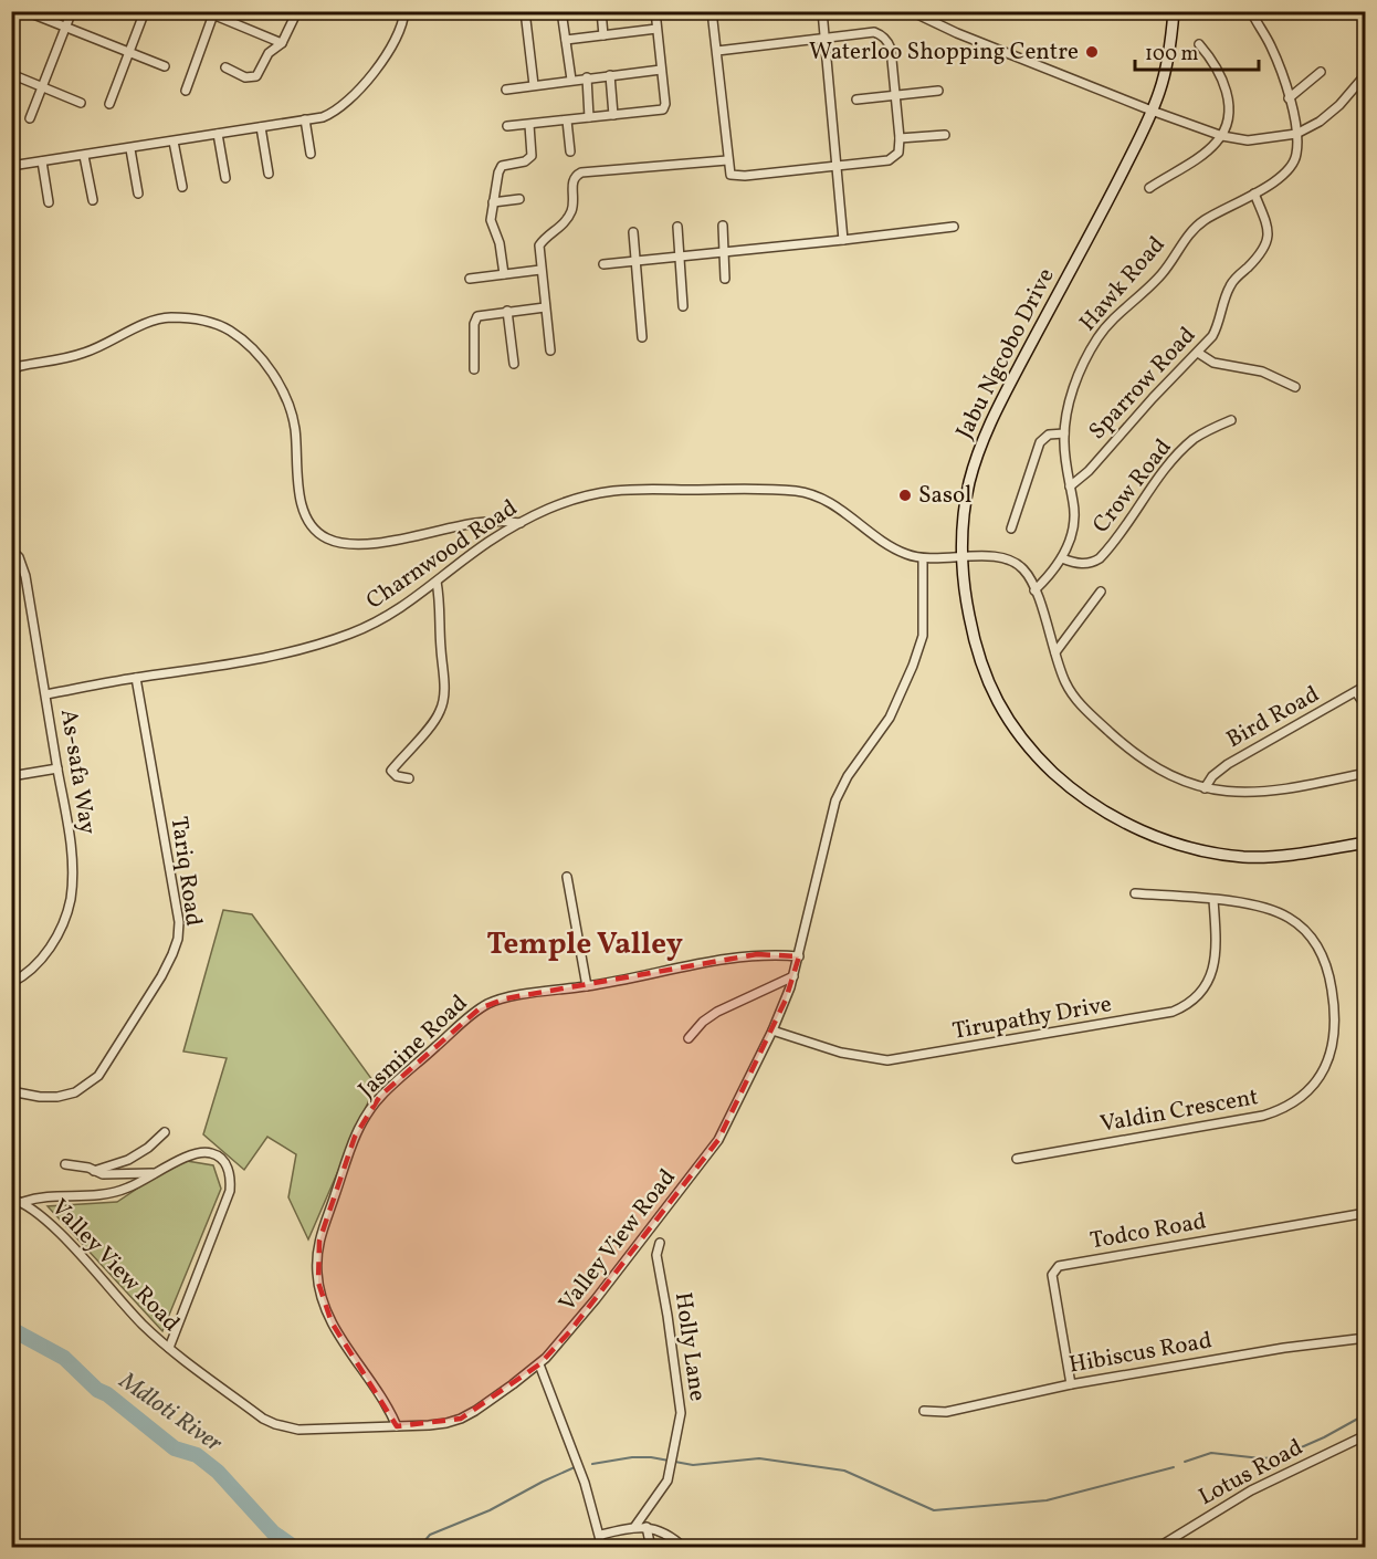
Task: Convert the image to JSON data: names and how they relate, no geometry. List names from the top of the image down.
{
  "streets": {
    "main road": ["Jabu Ngcobo Drive"],
    "street": [
      "Hawk Road",
      "Sparrow Road",
      "Crow Road",
      "Charnwood Road",
      "Bird Road",
      "As-safa Way",
      "Tariq Road",
      "Tirupathy Drive",
      "Jasmine Road",
      "Valdin Crescent",
      "Todco Road",
      "Valley View Road",
      "Holly Lane",
      "Hibiscus Road",
      "Lotus Road"
    ]
  },
  "crossings": [
    ["Hawk Road", "Sparrow Road"],
    ["Hawk Road", "Crow Road"],
    ["Hawk Road", "Charnwood Road"],
    ["Jabu Ngcobo Drive", "Charnwood Road"],
    ["Charnwood Road", "Bird Road"],
    ["Charnwood Road", "As-safa Way"],
    ["Charnwood Road", "Tariq Road"],
    ["Charnwood Road", "Valley View Road"],
    ["Tirupathy Drive", "Valdin Crescent"],
    ["Tirupathy Drive", "Valley View Road"],
    ["Jasmine Road", "Valley View Road"],
    ["Todco Road", "Hibiscus Road"]
  ],
  "districts": ["Temple Valley"],
  "water": ["Mdloti River"],
  "places": ["Waterloo Shopping Centre", "Sasol"],
  "scale_bar": "100 m"
}
